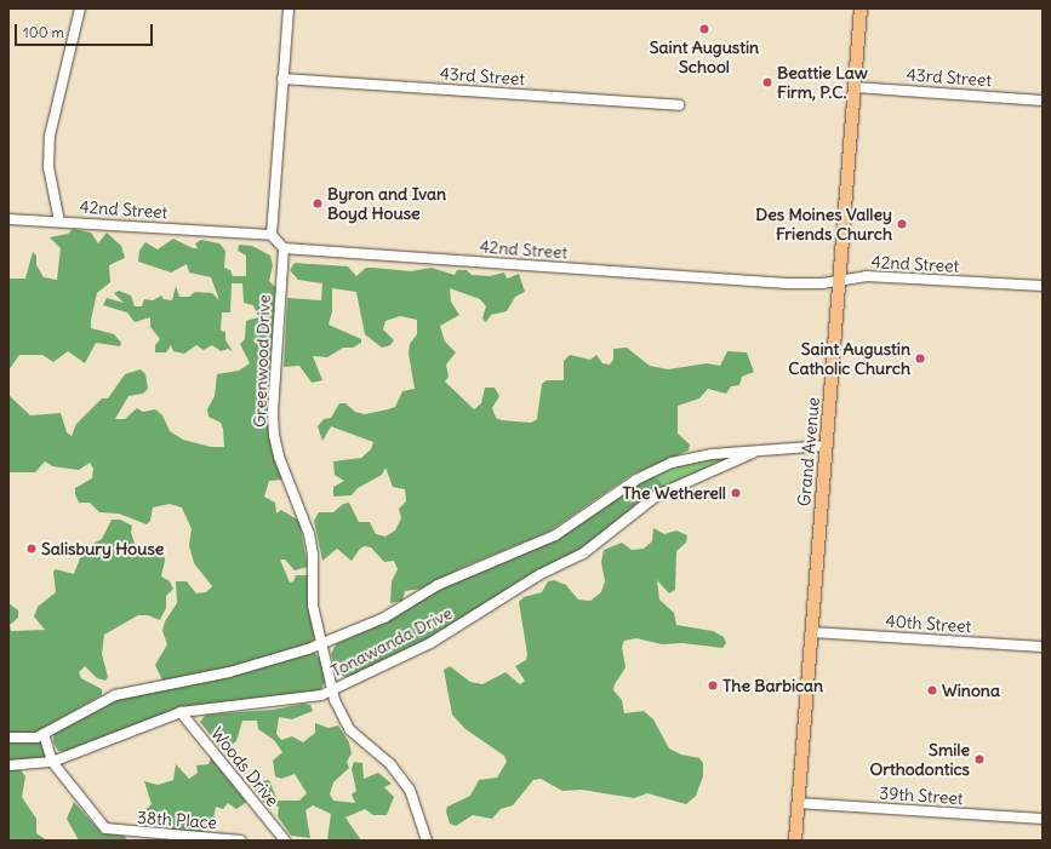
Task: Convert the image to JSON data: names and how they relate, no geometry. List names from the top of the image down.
{
  "streets": {
    "main road": ["Grand Avenue"],
    "street": [
      "43rd Street",
      "42nd Street",
      "Greenwood Drive",
      "40th Street",
      "Tonawanda Drive",
      "Woods Drive",
      "39th Street",
      "38th Place"
    ]
  },
  "crossings": [
    ["43rd Street", "Grand Avenue"],
    ["42nd Street", "Greenwood Drive"],
    ["42nd Street", "Grand Avenue"],
    ["Greenwood Drive", "Tonawanda Drive"],
    ["Grand Avenue", "40th Street"],
    ["Grand Avenue", "Tonawanda Drive"],
    ["Grand Avenue", "39th Street"],
    ["Tonawanda Drive", "Woods Drive"],
    ["Tonawanda Drive", "38th Place"]
  ],
  "places": [
    "Saint Augustin School",
    "Beattie Law Firm, P.C.",
    "Byron and Ivan Boyd House",
    "Des Moines Valley Friends Church",
    "Saint Augustin Catholic Church",
    "The Wetherell",
    "Salisbury House",
    "The Barbican",
    "Winona",
    "Smile Orthodontics"
  ],
  "scale_bar": "100 m"
}
